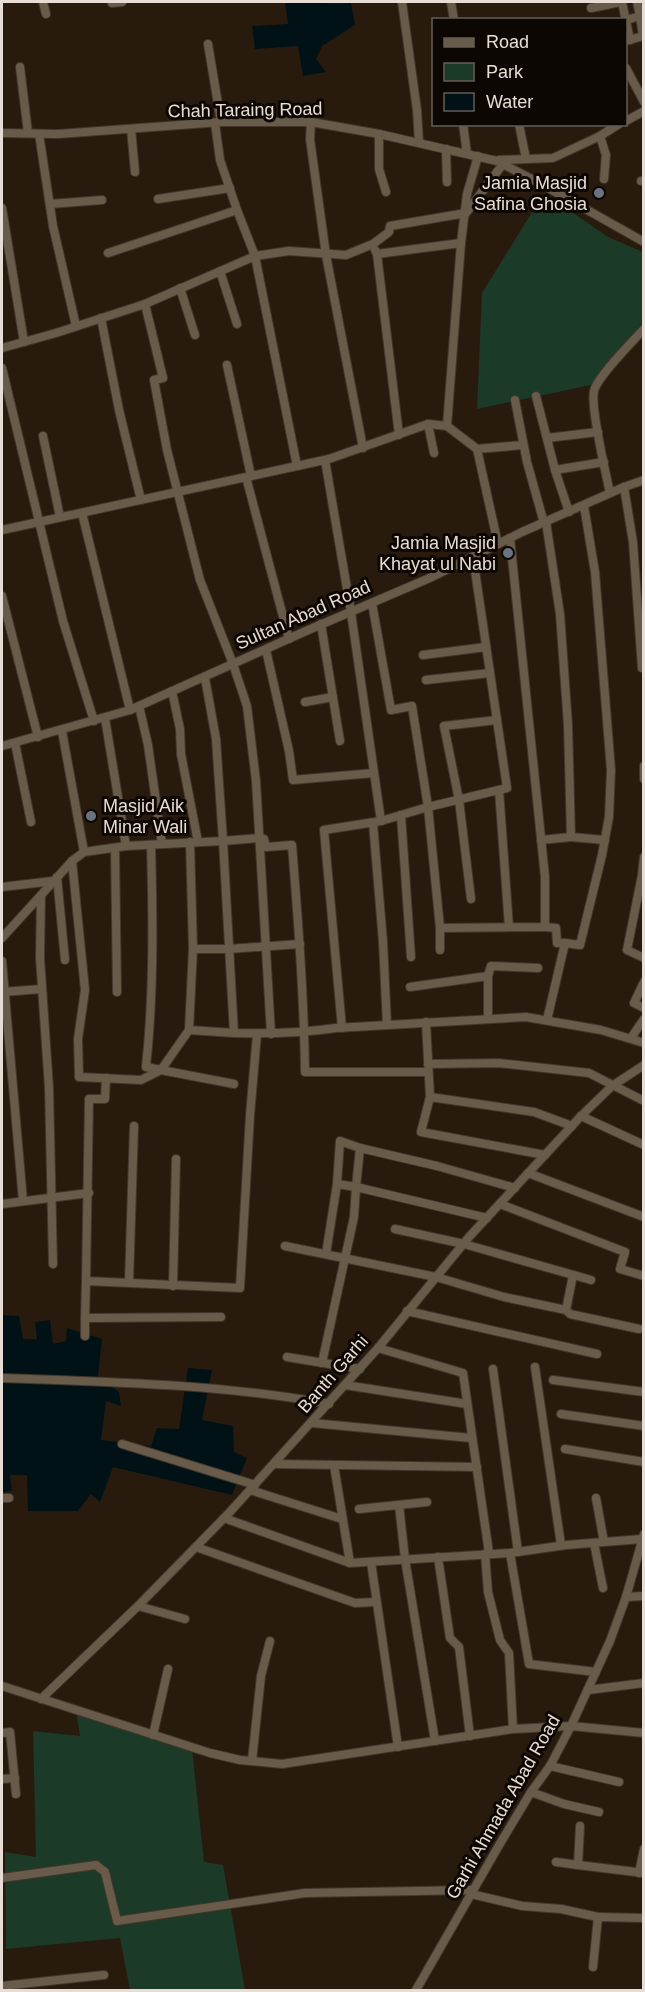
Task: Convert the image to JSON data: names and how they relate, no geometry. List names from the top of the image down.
{
  "streets": {
    "street": [
      "Chah Taraing Road",
      "Sultan Abad Road",
      "Banth Garhi",
      "Garhi Ahmada Abad Road"
    ]
  },
  "places": ["Jamia Masjid Safina Ghosia", "Jamia Masjid Khayat ul Nabi", "Masjid Aik Minar Wali"],
  "legend": ["Road", "Park", "Water"]
}
